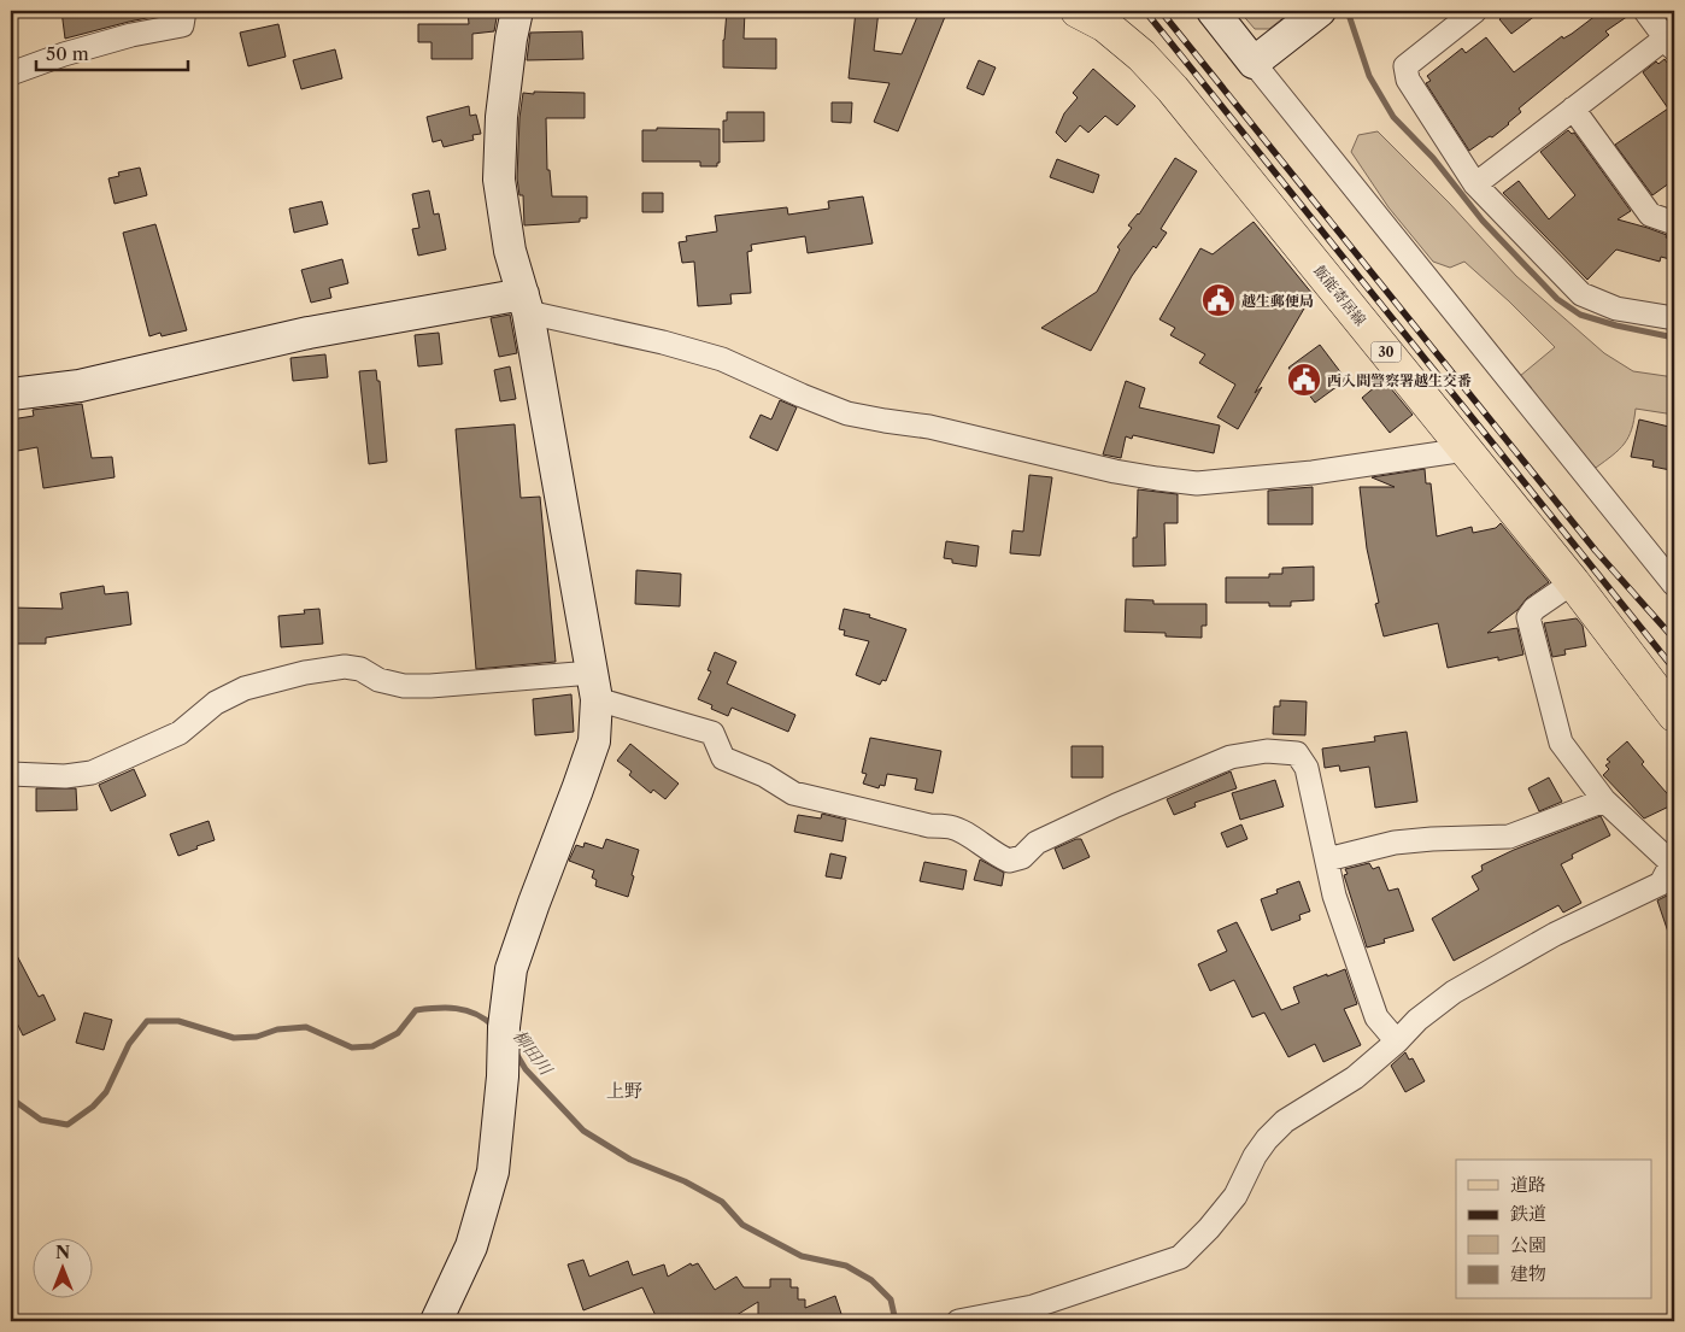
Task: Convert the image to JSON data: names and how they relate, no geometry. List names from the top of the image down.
{
  "streets": {
    "main road": ["飯能寄居線", "30"]
  },
  "districts": ["上野"],
  "water": ["柳田川"],
  "places": {
    "public building": ["越生郵便局", "西入間警察署越生交番"]
  },
  "legend": [
    "道路",
    "鉄道",
    "公園",
    "建物"
  ],
  "scale_bar": "50 m",
  "north": "top"
}
